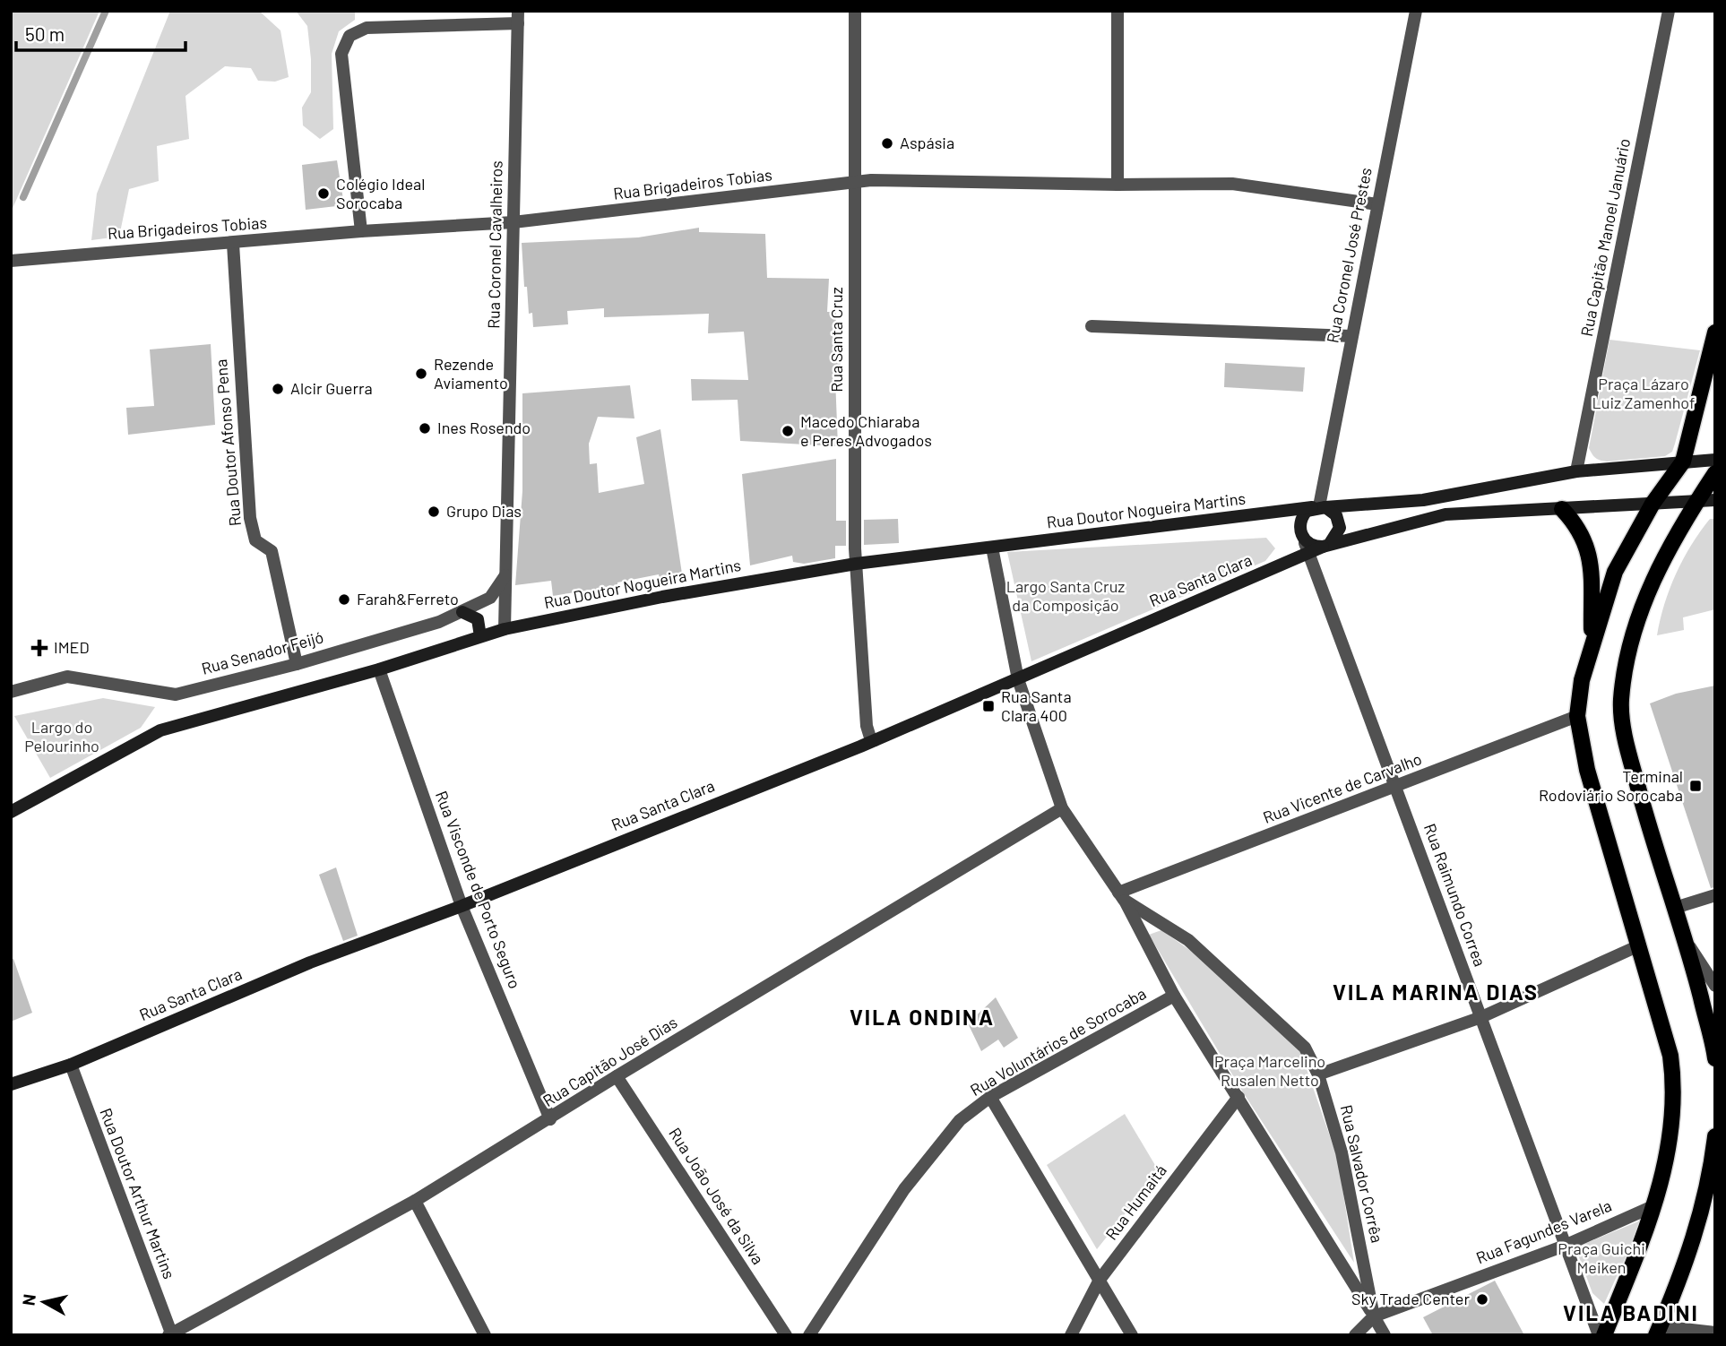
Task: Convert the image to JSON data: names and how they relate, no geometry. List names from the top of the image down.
{
  "streets": {
    "main road": ["Rua Doutor Nogueira Martins", "Rua Santa Clara"],
    "street": [
      "Rua Brigadeiros Tobias",
      "Rua Capitão Manoel Januário",
      "Rua Coronel Cavalheiros",
      "Rua Coronel José Prestes",
      "Rua Santa Cruz",
      "Rua Doutor Afonso Pena",
      "Rua Senador Feijó",
      "Rua Vicente de Carvalho",
      "Rua Visconde de Porto Seguro",
      "Rua Raimundo Correa",
      "Rua Voluntários de Sorocaba",
      "Rua Capitão José Dias",
      "Rua Salvador Corrêa",
      "Rua Doutor Arthur Martins",
      "Rua João José da Silva",
      "Rua Humaitá",
      "Rua Fagundes Varela"
    ]
  },
  "crossings": [
    ["Rua Brigadeiros Tobias", "Rua Coronel Cavalheiros"],
    ["Rua Brigadeiros Tobias", "Rua Coronel José Prestes"],
    ["Rua Brigadeiros Tobias", "Rua Santa Cruz"],
    ["Rua Brigadeiros Tobias", "Rua Doutor Afonso Pena"],
    ["Rua Capitão Manoel Januário", "Rua Doutor Nogueira Martins"],
    ["Rua Coronel Cavalheiros", "Rua Doutor Nogueira Martins"],
    ["Rua Coronel Cavalheiros", "Rua Senador Feijó"],
    ["Rua Coronel José Prestes", "Rua Doutor Nogueira Martins"],
    ["Rua Coronel José Prestes", "Rua Santa Clara"],
    ["Rua Coronel José Prestes", "Rua Raimundo Correa"],
    ["Rua Santa Cruz", "Rua Doutor Nogueira Martins"],
    ["Rua Santa Cruz", "Rua Santa Clara"],
    ["Rua Doutor Afonso Pena", "Rua Senador Feijó"],
    ["Rua Doutor Nogueira Martins", "Rua Santa Clara"],
    ["Rua Doutor Nogueira Martins", "Rua Visconde de Porto Seguro"],
    ["Rua Doutor Nogueira Martins", "Rua Raimundo Correa"],
    ["Rua Doutor Nogueira Martins", "Rua Salvador Corrêa"],
    ["Rua Santa Clara", "Rua Visconde de Porto Seguro"],
    ["Rua Santa Clara", "Rua Raimundo Correa"],
    ["Rua Santa Clara", "Rua Salvador Corrêa"],
    ["Rua Santa Clara", "Rua Doutor Arthur Martins"],
    ["Rua Vicente de Carvalho", "Rua Raimundo Correa"],
    ["Rua Vicente de Carvalho", "Rua Salvador Corrêa"],
    ["Rua Visconde de Porto Seguro", "Rua Capitão José Dias"],
    ["Rua Raimundo Correa", "Rua Fagundes Varela"],
    ["Rua Voluntários de Sorocaba", "Rua Salvador Corrêa"],
    ["Rua Capitão José Dias", "Rua Salvador Corrêa"],
    ["Rua Capitão José Dias", "Rua Doutor Arthur Martins"],
    ["Rua Capitão José Dias", "Rua João José da Silva"],
    ["Rua Salvador Corrêa", "Rua Humaitá"],
    ["Rua Salvador Corrêa", "Rua Fagundes Varela"]
  ],
  "districts": ["VILA MARINA DIAS", "VILA ONDINA", "VILA BADINI"],
  "parks": [
    "Praça Lázaro Luiz Zamenhof",
    "Largo Santa Cruz da Composição",
    "Largo do Pelourinho",
    "Praça Marcelino Rusalen Netto",
    "Praça Guichi Meiken"
  ],
  "places": {
    "other": [
      "Aspásia",
      "Colégio Ideal Sorocaba",
      "Rezende Aviamento",
      "Alcir Guerra",
      "Ines Rosendo",
      "Macedo Chiaraba e Peres Advogados",
      "Grupo Dias",
      "Farah&Ferreto",
      "Sky Trade Center"
    ],
    "health": ["IMED"],
    "transit": ["Rua Santa Clara 400", "Terminal Rodoviário Sorocaba"]
  },
  "scale_bar": "50 m",
  "north": "left"
}
